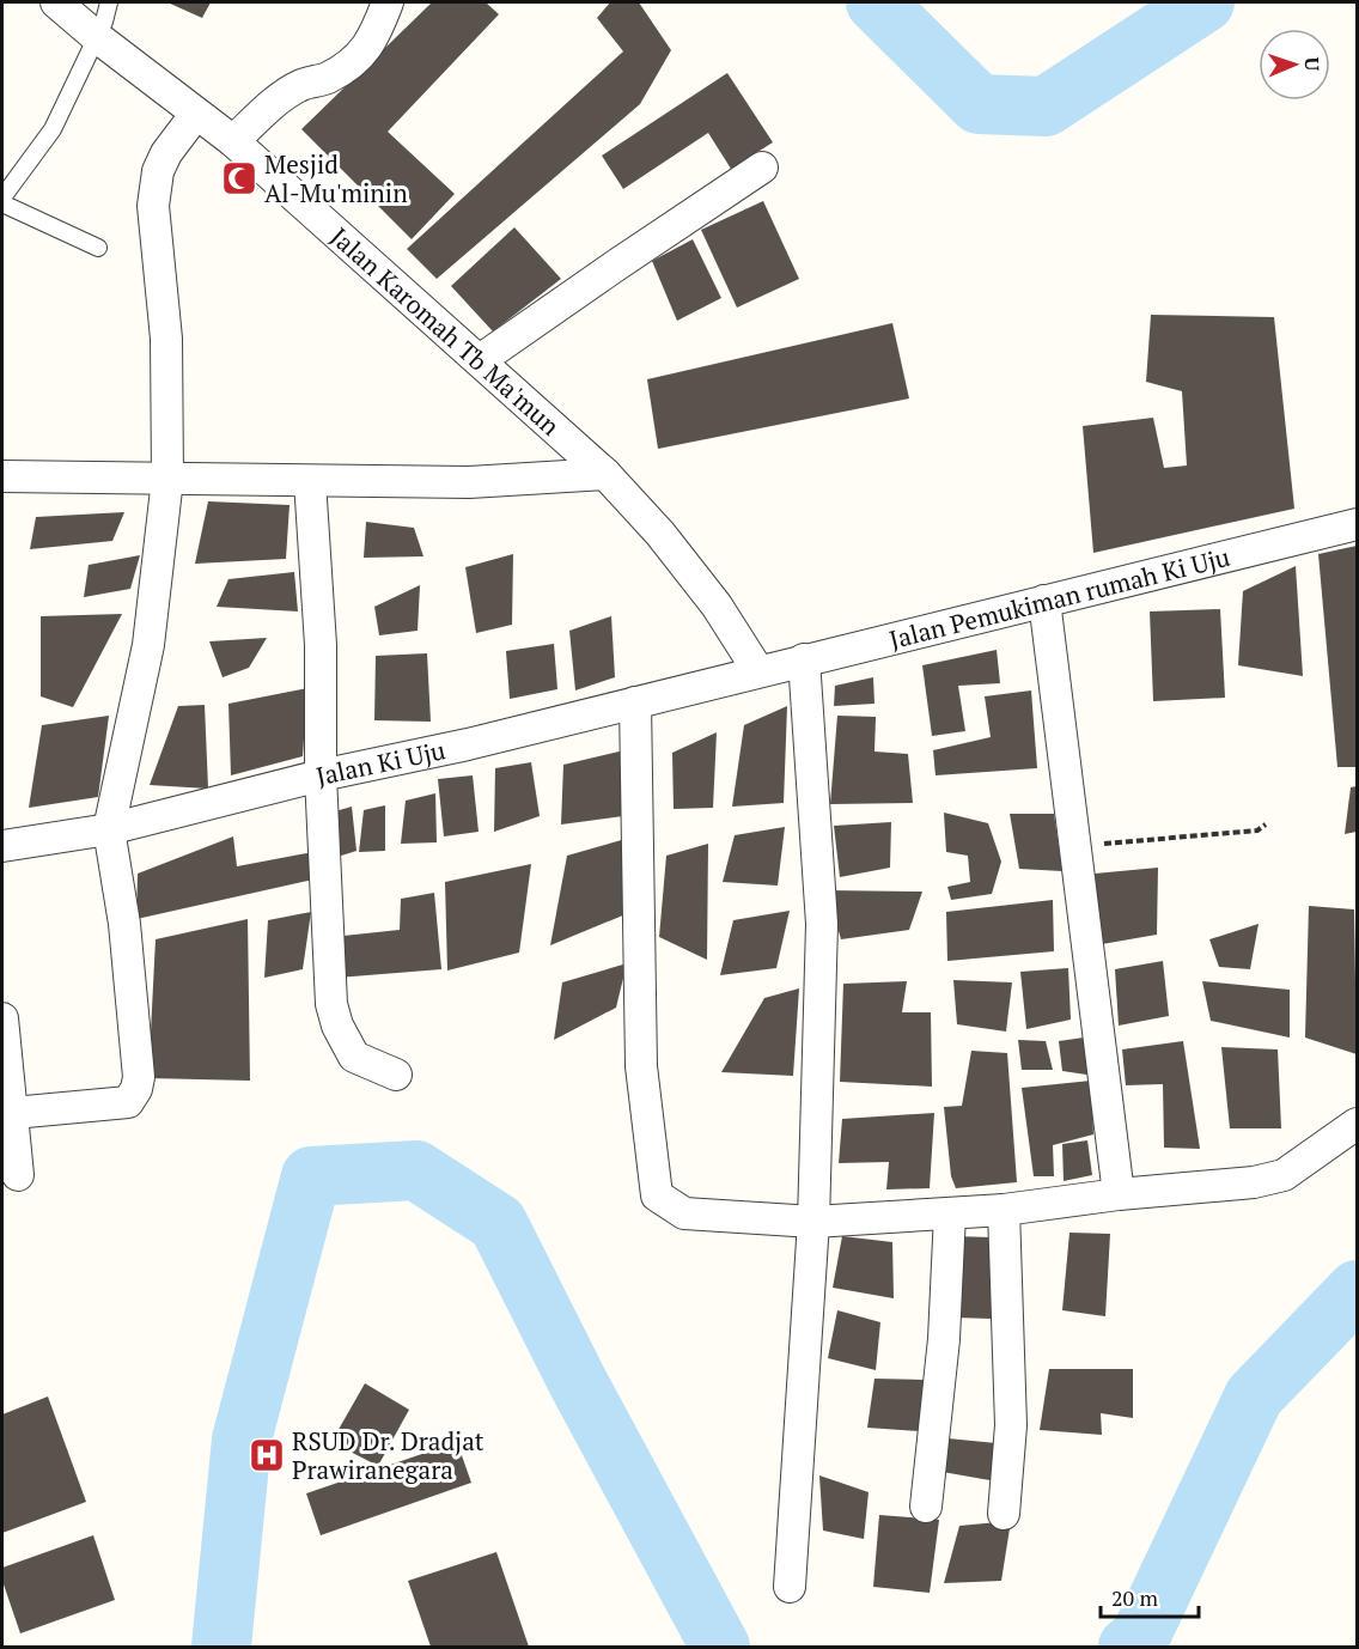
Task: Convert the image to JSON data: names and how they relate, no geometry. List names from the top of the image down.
{
  "streets": {
    "street": ["Jalan Karomah Tb Ma'mun", "Jalan Pemukiman rumah Ki Uju", "Jalan Ki Uju"]
  },
  "crossings": [
    ["Jalan Karomah Tb Ma'mun", "Jalan Pemukiman rumah Ki Uju"],
    ["Jalan Karomah Tb Ma'mun", "Jalan Ki Uju"],
    ["Jalan Pemukiman rumah Ki Uju", "Jalan Ki Uju"]
  ],
  "places": {
    "mosque": ["Mesjid Al-Mu'minin"],
    "hospital": ["RSUD Dr. Dradjat Prawiranegara"]
  },
  "scale_bar": "20 m",
  "north": "right"
}
